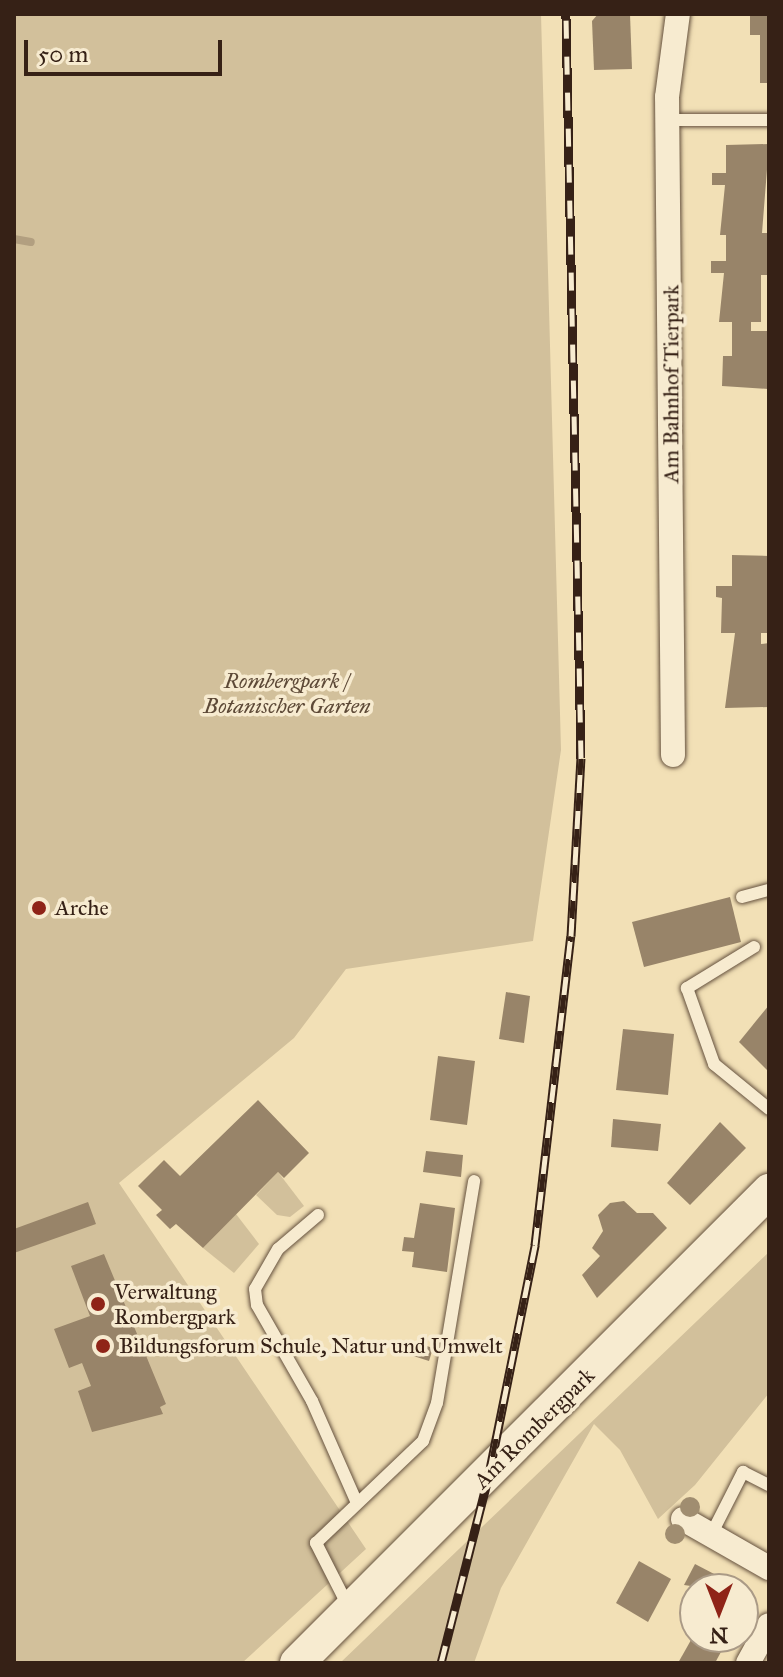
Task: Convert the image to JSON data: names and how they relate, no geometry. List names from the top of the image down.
{
  "streets": {
    "main road": ["Am Rombergpark"],
    "street": ["Am Bahnhof Tierpark"]
  },
  "parks": ["Rombergpark / Botanischer Garten"],
  "places": ["Arche", "Verwaltung Rombergpark", "Bildungsforum Schule, Natur und Umwelt"],
  "scale_bar": "50 m",
  "north": "bottom"
}
